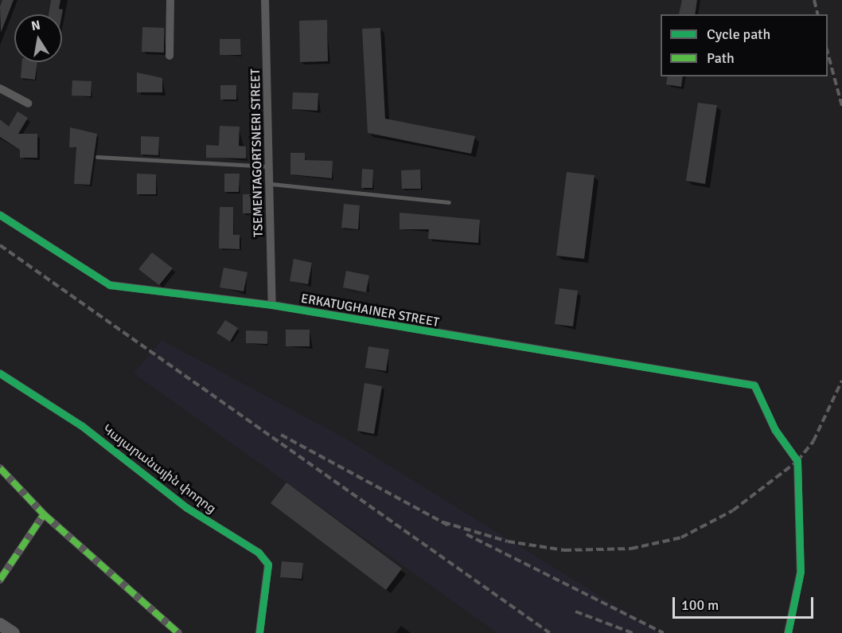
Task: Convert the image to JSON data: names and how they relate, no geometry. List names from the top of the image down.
{
  "streets": {
    "street": ["TSEMENTAGORTSNERI STREET", "ERKATUGHAINER STREET", "Կայարանային փողոց"]
  },
  "crossings": [
    ["TSEMENTAGORTSNERI STREET", "ERKATUGHAINER STREET"]
  ],
  "legend": ["Cycle path", "Path"],
  "scale_bar": "100 m",
  "north": "top"
}
